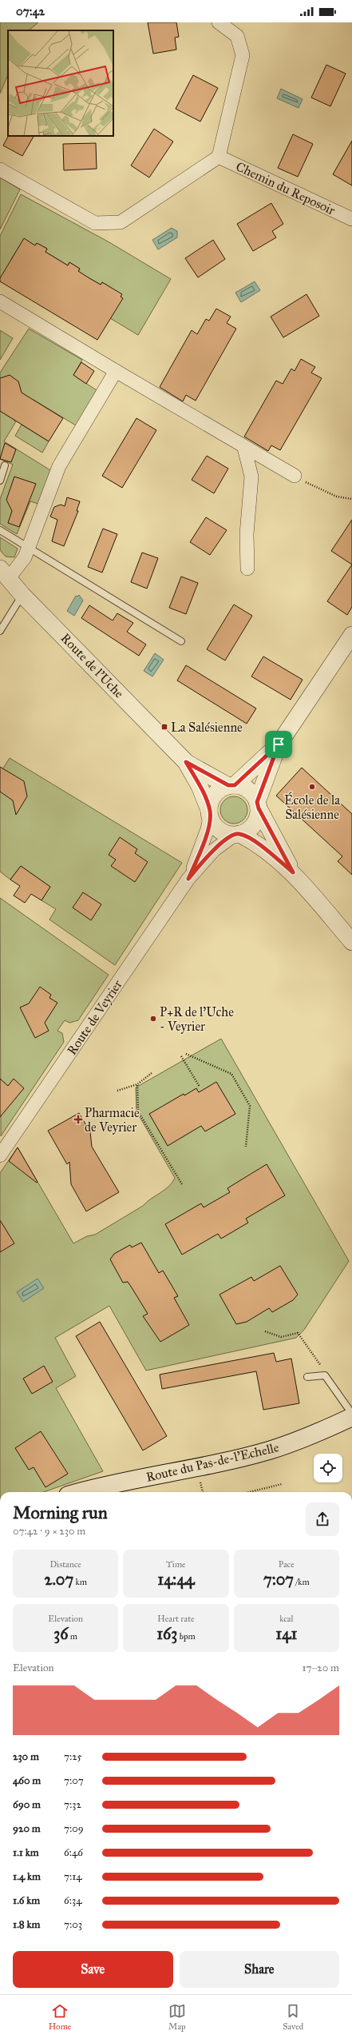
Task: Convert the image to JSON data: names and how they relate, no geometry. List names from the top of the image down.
{
  "streets": {
    "main road": ["Route du Pas-de-l'Echelle"],
    "street": ["Chemin du Reposoir", "Route de l'Uche", "Route de Veyrier"]
  },
  "crossings": [
    ["Route de l'Uche", "Route de Veyrier"]
  ],
  "places": {
    "transit": ["La Salésienne"],
    "other": ["École de la Salésienne", "P+R de l'Uche - Veyrier"],
    "health": ["Pharmacie de Veyrier"]
  },
  "page": {
    "status": "07:42",
    "heading": ["Morning run", "07:42 · 9 × 230 m"],
    "stats": [
      ["Distance", "2.07 km"],
      ["Time", "14:44"],
      ["Pace", "7:07 /km"],
      ["Elevation", "36 m"],
      ["Heart rate", "163 bpm"],
      ["kcal", "141"]
    ],
    "chart": ["Elevation", "17–20 m"],
    "list": [
      {
        "name": "230 m",
        "note": "7:25"
      },
      {
        "name": "460 m",
        "note": "7:07"
      },
      {
        "name": "690 m",
        "note": "7:32"
      },
      {
        "name": "920 m",
        "note": "7:09"
      },
      {
        "name": "1.1 km",
        "note": "6:46"
      },
      {
        "name": "1.4 km",
        "note": "7:14"
      },
      {
        "name": "1.6 km",
        "note": "6:34"
      },
      {
        "name": "1.8 km",
        "note": "7:03"
      }
    ],
    "buttons": ["Save", "Share"],
    "tabs": ["Home", "Map", "Saved"]
  }
}
